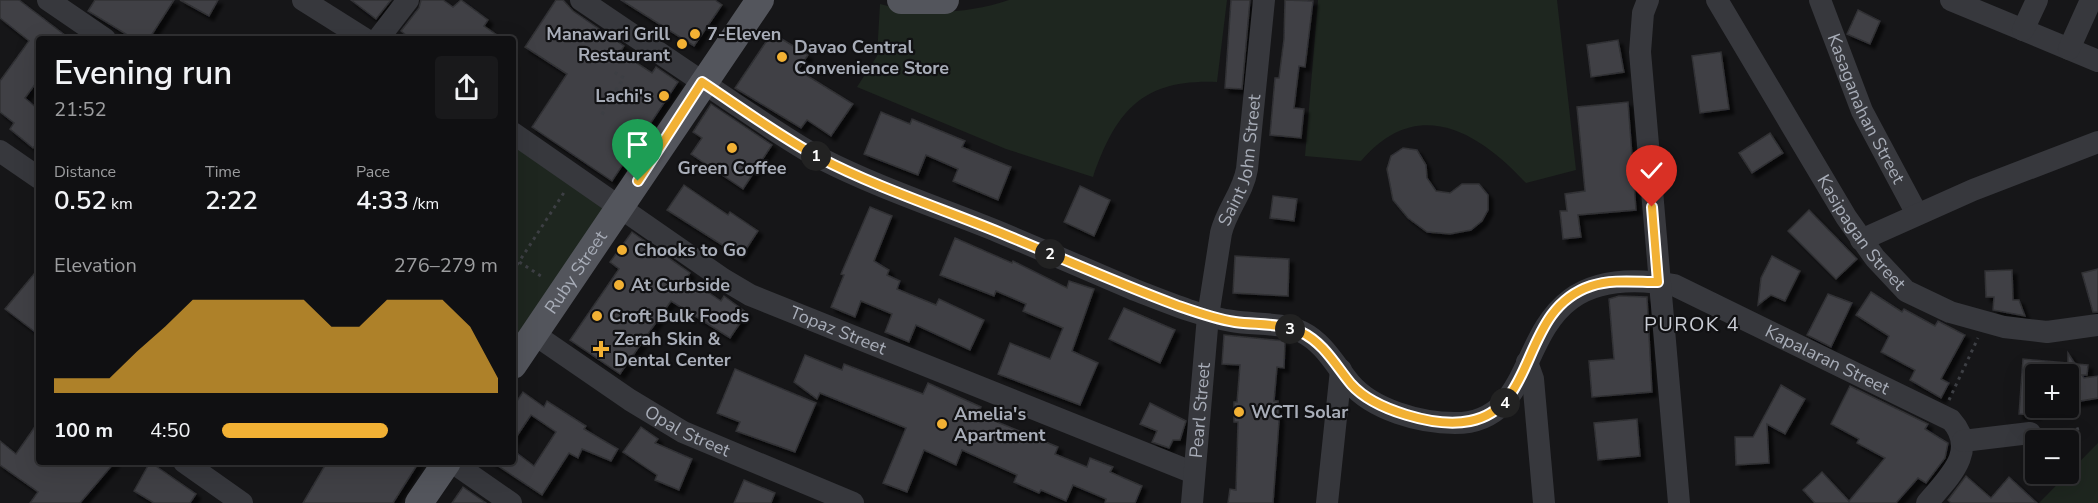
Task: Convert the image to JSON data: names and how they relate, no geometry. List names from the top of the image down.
{
  "streets": {
    "main road": ["Ruby Street"],
    "street": [
      "Kasaganahan Street",
      "Saint John Street",
      "Kasipagan Street",
      "Topaz Street",
      "Kapalaran Street",
      "Pearl Street",
      "Opal Street"
    ]
  },
  "crossings": [
    ["Saint John Street", "Kapalaran Street"],
    ["Saint John Street", "Pearl Street"],
    ["Ruby Street", "Topaz Street"],
    ["Ruby Street", "Kapalaran Street"],
    ["Ruby Street", "Opal Street"],
    ["Topaz Street", "Pearl Street"],
    ["Kapalaran Street", "Pearl Street"]
  ],
  "districts": ["PUROK 4"],
  "places": {
    "other": [
      "7-Eleven",
      "Manawari Grill Restaurant",
      "Davao Central Convenience Store",
      "Lachi's",
      "Green Coffee",
      "Chooks to Go",
      "At Curbside",
      "Croft Bulk Foods",
      "WCTI Solar",
      "Amelia's Apartment"
    ],
    "health": ["Zerah Skin & Dental Center"]
  },
  "page": {
    "heading": ["Evening run", "21:52"],
    "stats": [
      ["Distance", "0.52 km"],
      ["Time", "2:22"],
      ["Pace", "4:33 /km"]
    ],
    "pins": [
      "1",
      "2",
      "3",
      "4"
    ],
    "chart": ["Elevation", "276–279 m"],
    "map_buttons": ["+", "−"],
    "list": [
      {
        "name": "100 m",
        "note": "4:50"
      }
    ]
  }
}
